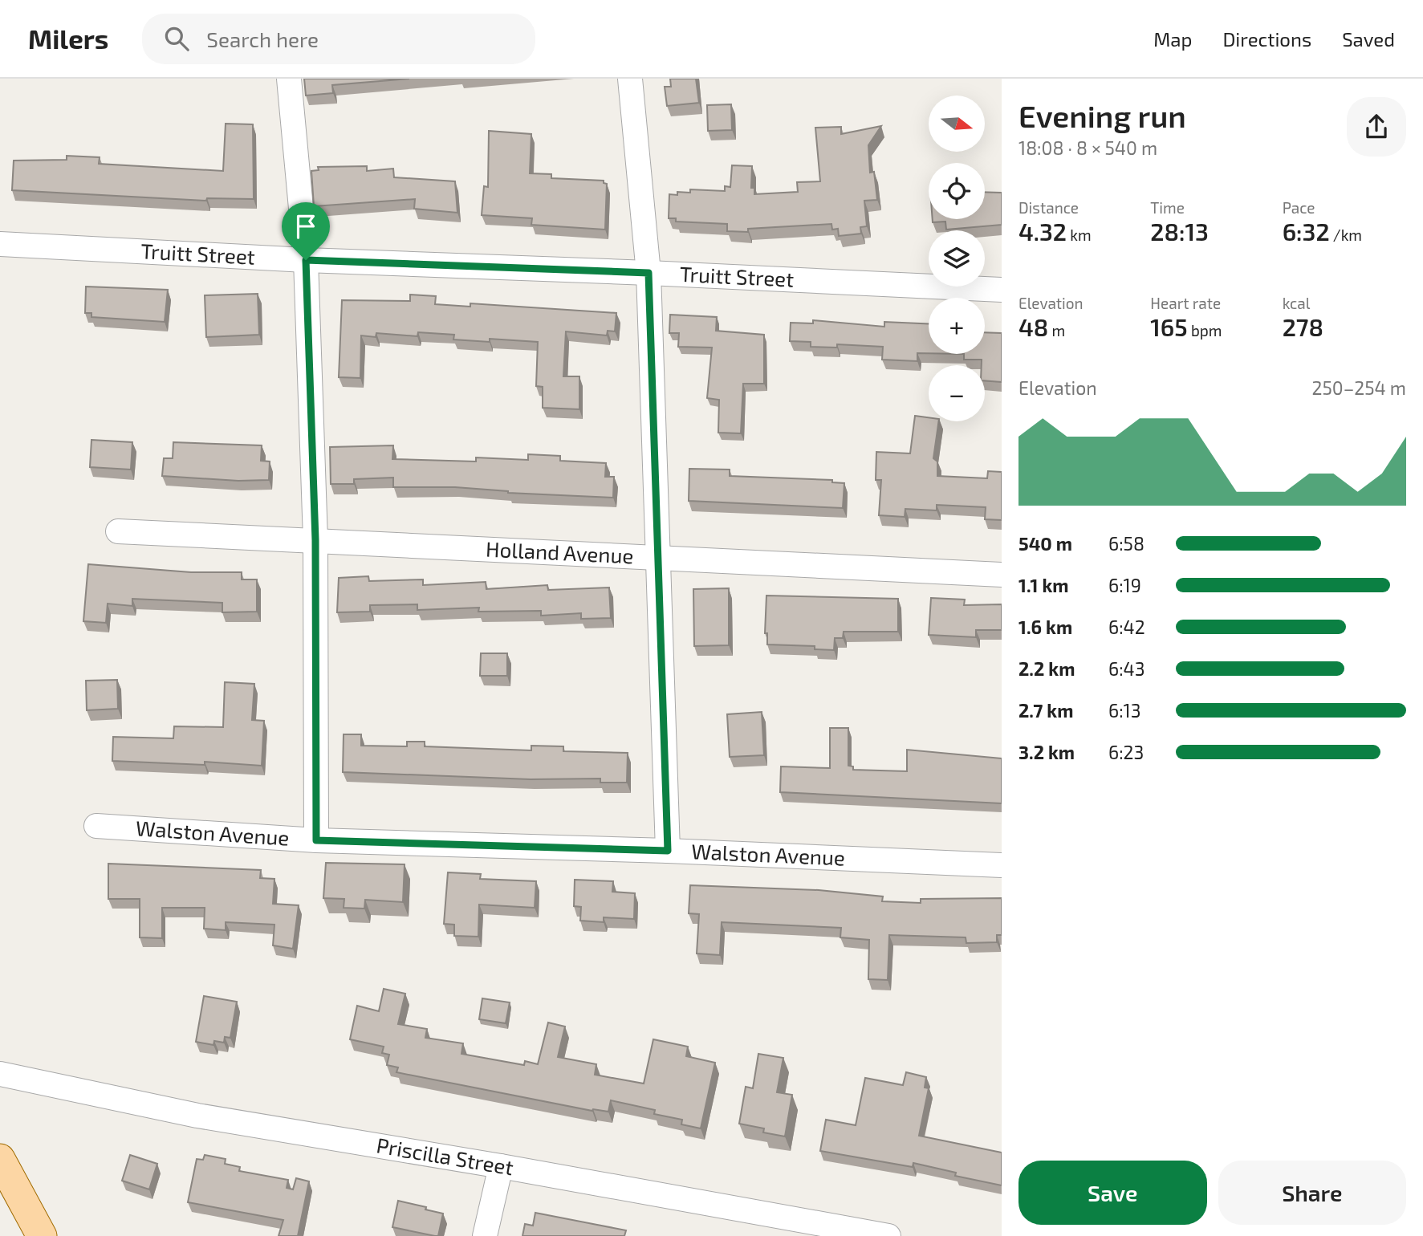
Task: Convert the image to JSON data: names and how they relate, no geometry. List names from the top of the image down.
{
  "streets": {
    "street": [
      "Truitt Street",
      "Holland Avenue",
      "Walston Avenue",
      "Priscilla Street"
    ]
  },
  "north": "right",
  "page": {
    "header": "Milers",
    "search": "Search here",
    "nav": ["Map", "Directions", "Saved"],
    "heading": ["Evening run", "18:08 · 8 × 540 m"],
    "map_buttons": ["+", "−"],
    "stats": [
      ["Distance", "4.32 km"],
      ["Time", "28:13"],
      ["Pace", "6:32 /km"],
      ["Elevation", "48 m"],
      ["Heart rate", "165 bpm"],
      ["kcal", "278"]
    ],
    "chart": ["Elevation", "250–254 m"],
    "list": [
      {
        "name": "540 m",
        "note": "6:58"
      },
      {
        "name": "1.1 km",
        "note": "6:19"
      },
      {
        "name": "1.6 km",
        "note": "6:42"
      },
      {
        "name": "2.2 km",
        "note": "6:43"
      },
      {
        "name": "2.7 km",
        "note": "6:13"
      },
      {
        "name": "3.2 km",
        "note": "6:23"
      }
    ],
    "buttons": ["Save", "Share"]
  }
}
